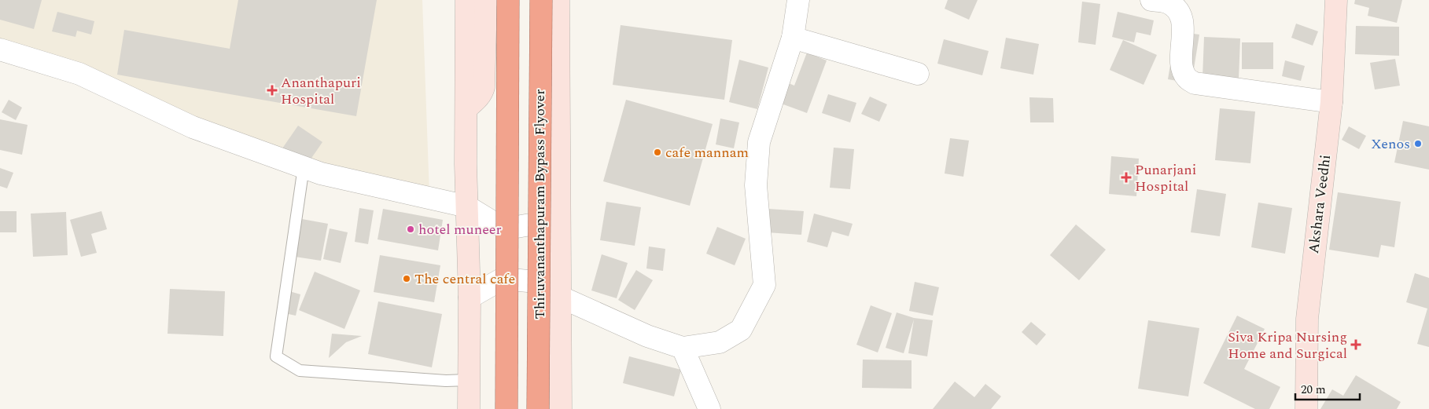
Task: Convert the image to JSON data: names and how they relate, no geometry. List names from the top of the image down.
{
  "streets": {
    "highway": ["Thiruvananthapuram Bypass Flyover"],
    "street": ["Akshara Veedhi"]
  },
  "places": {
    "health": ["Ananthapuri Hospital", "Punarjani Hospital", "Siva Kripa Nursing Home and Surgical"],
    "other": [
      "Xenos",
      "cafe mannam",
      "hotel muneer",
      "The central cafe"
    ]
  },
  "scale_bar": "20 m"
}
